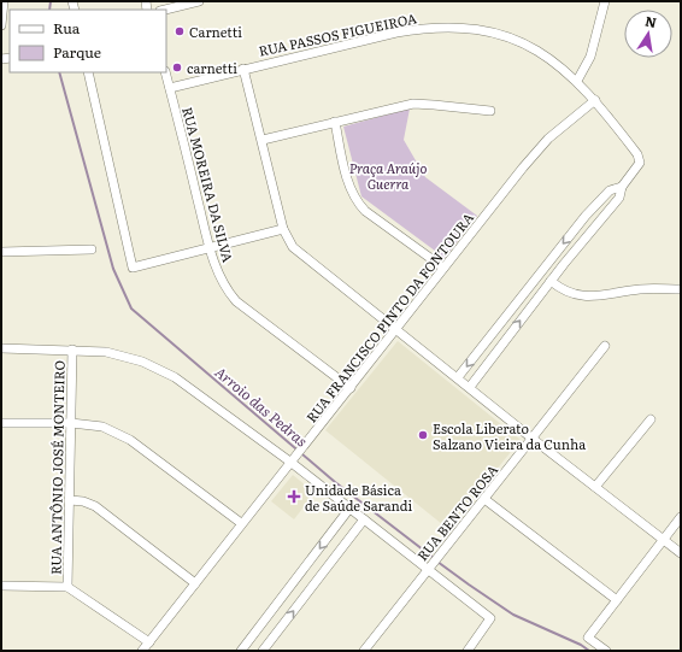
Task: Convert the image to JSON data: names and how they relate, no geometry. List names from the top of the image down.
{
  "streets": {
    "street": [
      "RUA PASSOS FIGUEIROA",
      "RUA MOREIRA DA SILVA",
      "RUA FRANCISCO PINTO DA FONTOURA",
      "RUA ANTÔNIO JOSÉ MONTEIRO",
      "RUA BENTO ROSA"
    ]
  },
  "crossings": [
    ["RUA PASSOS FIGUEIROA", "RUA MOREIRA DA SILVA"],
    ["RUA PASSOS FIGUEIROA", "RUA FRANCISCO PINTO DA FONTOURA"],
    ["RUA MOREIRA DA SILVA", "RUA FRANCISCO PINTO DA FONTOURA"]
  ],
  "water": ["Arroio das Pedras"],
  "parks": ["Praça Araújo Guerra"],
  "places": {
    "other": ["Carnetti", "carnetti", "Escola Liberato Salzano Vieira da Cunha"],
    "health": ["Unidade Básica de Saúde Sarandi"]
  },
  "legend": ["Rua", "Parque"],
  "north": "top"
}
